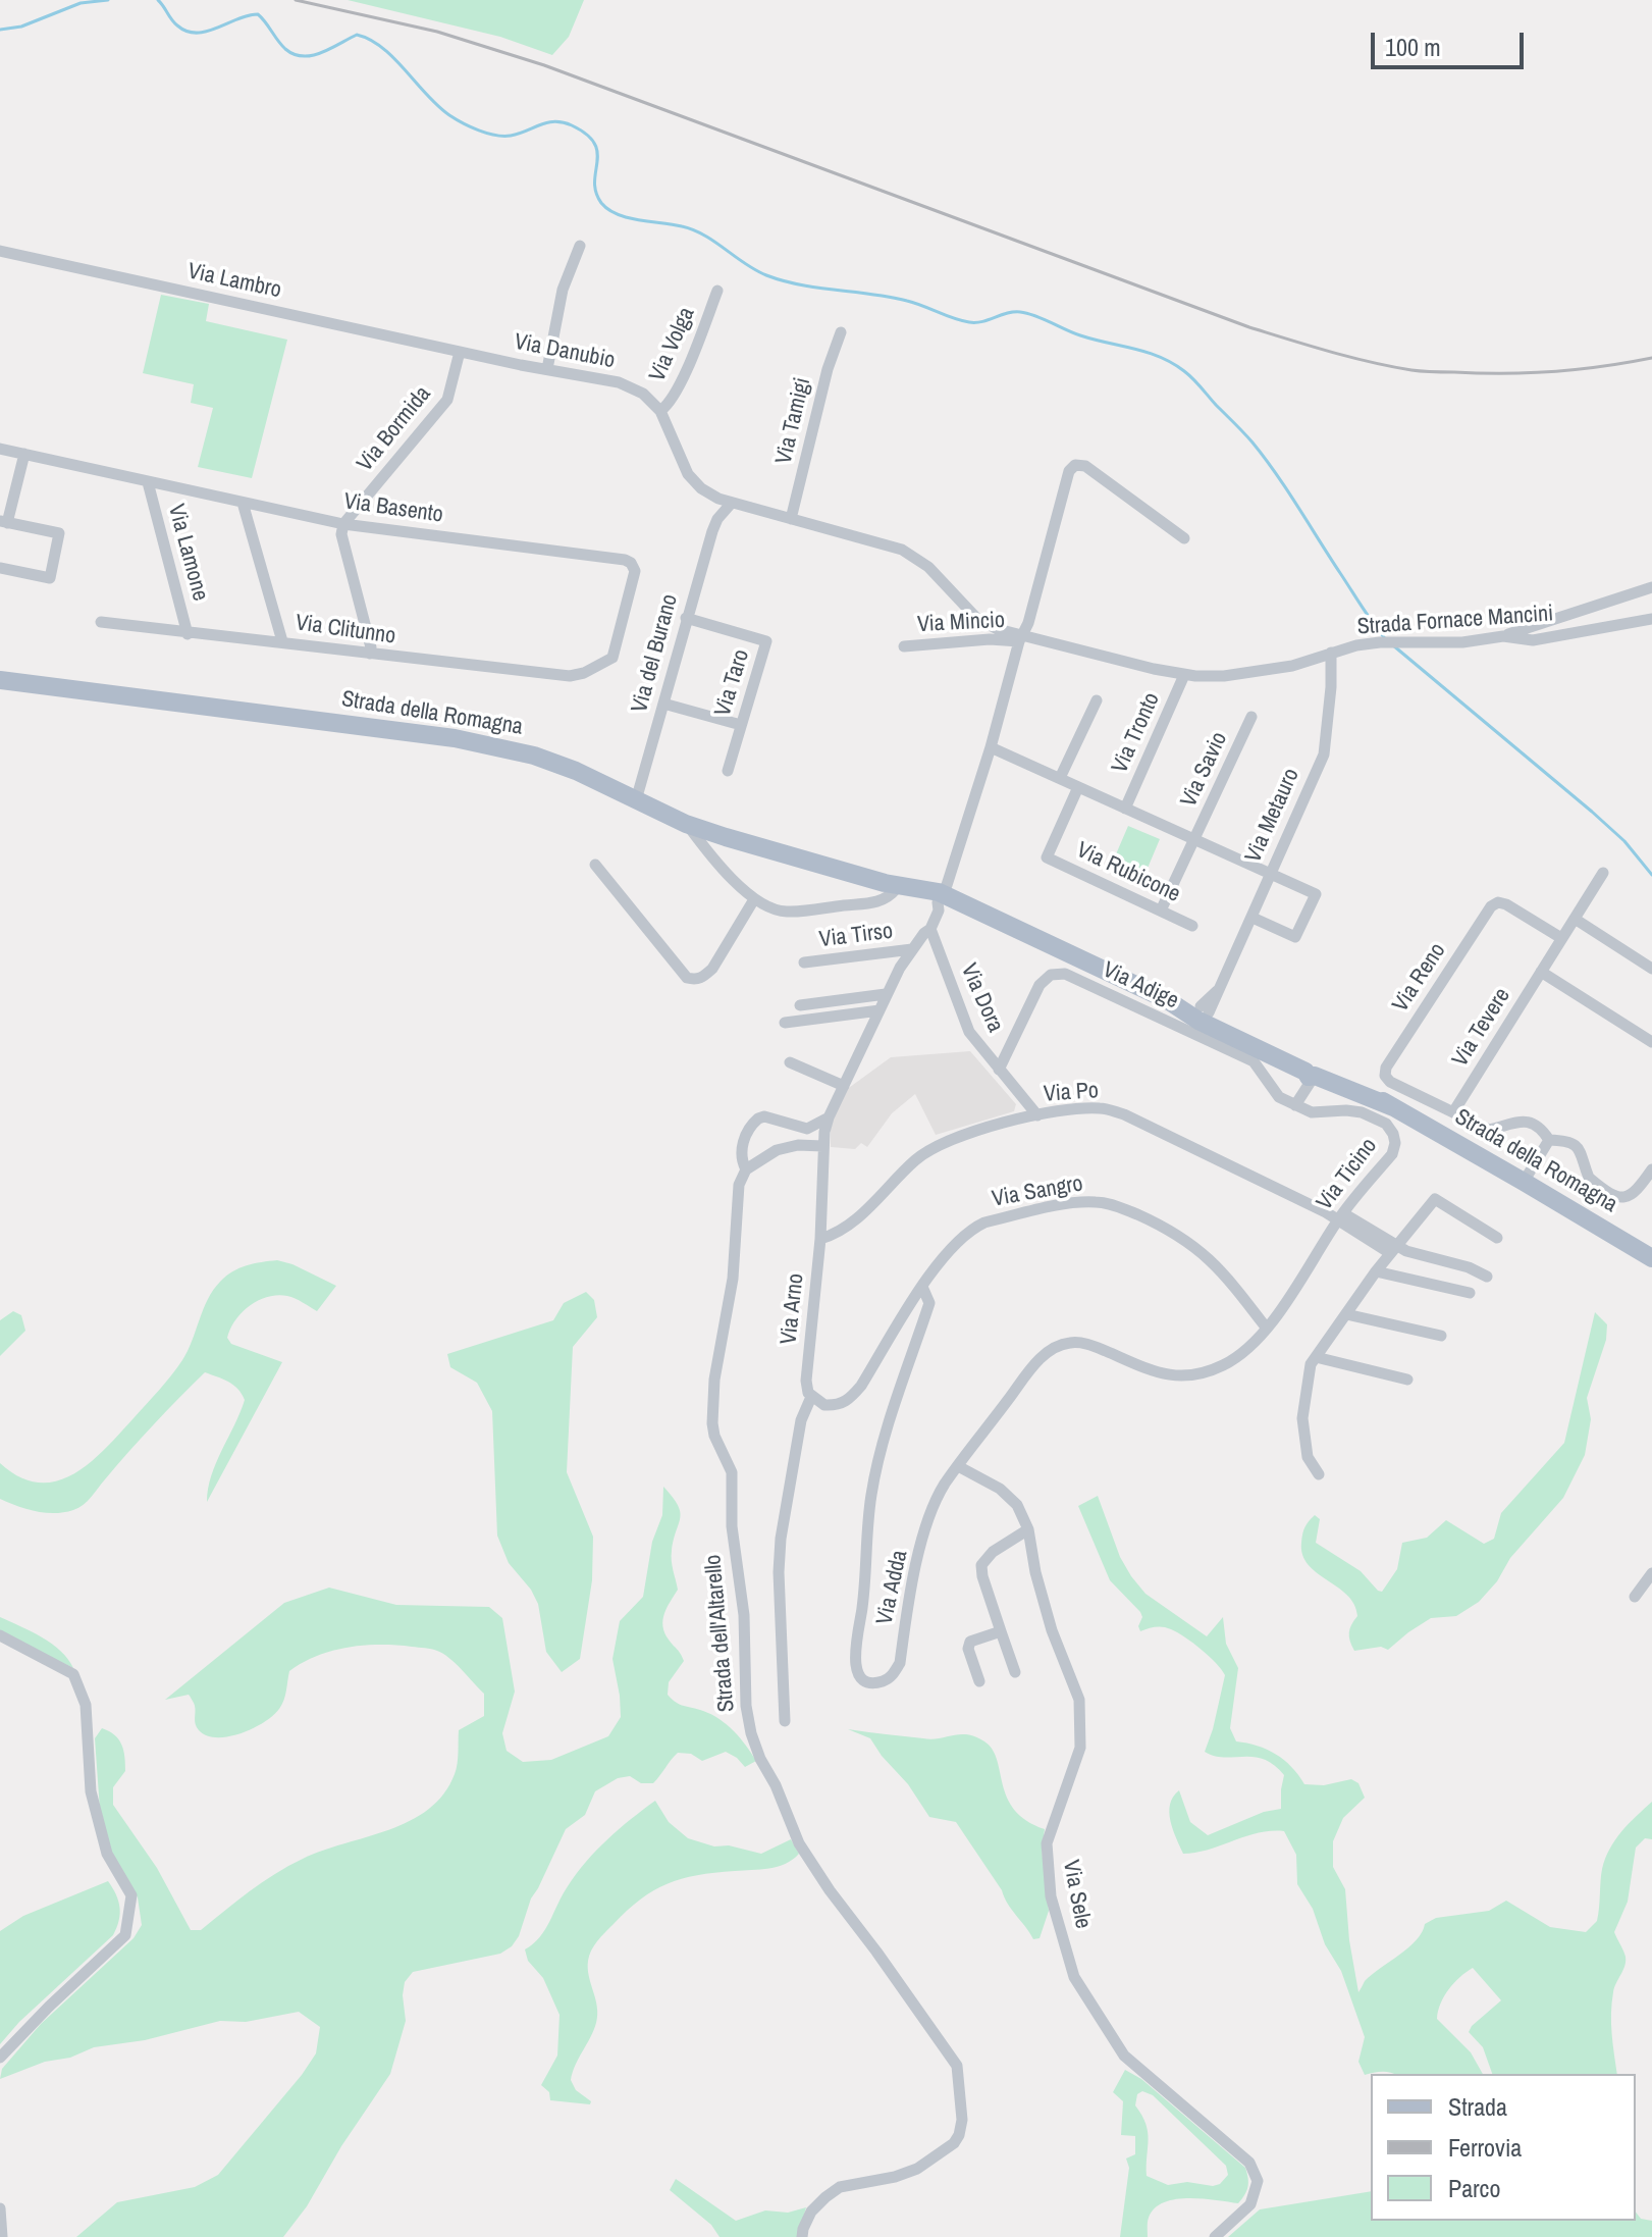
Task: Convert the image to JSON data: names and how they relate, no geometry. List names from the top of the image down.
{
  "streets": {
    "main road": ["Strada della Romagna"],
    "street": [
      "Via Lambro",
      "Via Volga",
      "Via Danubio",
      "Via Tamigi",
      "Via Bormida",
      "Via Basento",
      "Via Lamone",
      "Strada Fornace Mancini",
      "Via Mincio",
      "Via Clitunno",
      "Via del Burano",
      "Via Taro",
      "Via Tronto",
      "Via Savio",
      "Via Metauro",
      "Via Rubicone",
      "Via Tirso",
      "Via Reno",
      "Via Adige",
      "Via Dora",
      "Via Tevere",
      "Via Po",
      "Via Ticino",
      "Via Sangro",
      "Via Arno",
      "Via Adda",
      "Strada dell'Altarello",
      "Via Sele"
    ]
  },
  "crossings": [
    ["Via Lambro", "Via Danubio"],
    ["Via Lambro", "Via Bormida"],
    ["Via Volga", "Via Danubio"],
    ["Via Danubio", "Via Tamigi"],
    ["Via Danubio", "Via Bormida"],
    ["Via Danubio", "Strada Fornace Mancini"],
    ["Via Danubio", "Via Mincio"],
    ["Via Bormida", "Via Basento"],
    ["Via Basento", "Via Lamone"],
    ["Via Basento", "Via Clitunno"],
    ["Via Lamone", "Via Clitunno"],
    ["Strada Fornace Mancini", "Via Mincio"],
    ["Strada Fornace Mancini", "Via Tronto"],
    ["Strada Fornace Mancini", "Via Metauro"],
    ["Via del Burano", "Via Taro"],
    ["Via del Burano", "Strada della Romagna"],
    ["Strada della Romagna", "Via Metauro"],
    ["Via Savio", "Via Rubicone"],
    ["Via Tirso", "Via Arno"],
    ["Via Reno", "Via Tevere"],
    ["Via Adige", "Via Dora"],
    ["Via Adige", "Via Ticino"],
    ["Via Dora", "Via Po"],
    ["Via Dora", "Via Arno"],
    ["Via Po", "Via Ticino"],
    ["Via Po", "Via Arno"],
    ["Via Ticino", "Via Sangro"],
    ["Via Ticino", "Via Adda"],
    ["Via Sangro", "Via Arno"],
    ["Via Sangro", "Via Adda"],
    ["Via Arno", "Strada dell'Altarello"],
    ["Via Adda", "Via Sele"]
  ],
  "legend": ["Strada", "Ferrovia", "Parco"],
  "scale_bar": "100 m"
}
